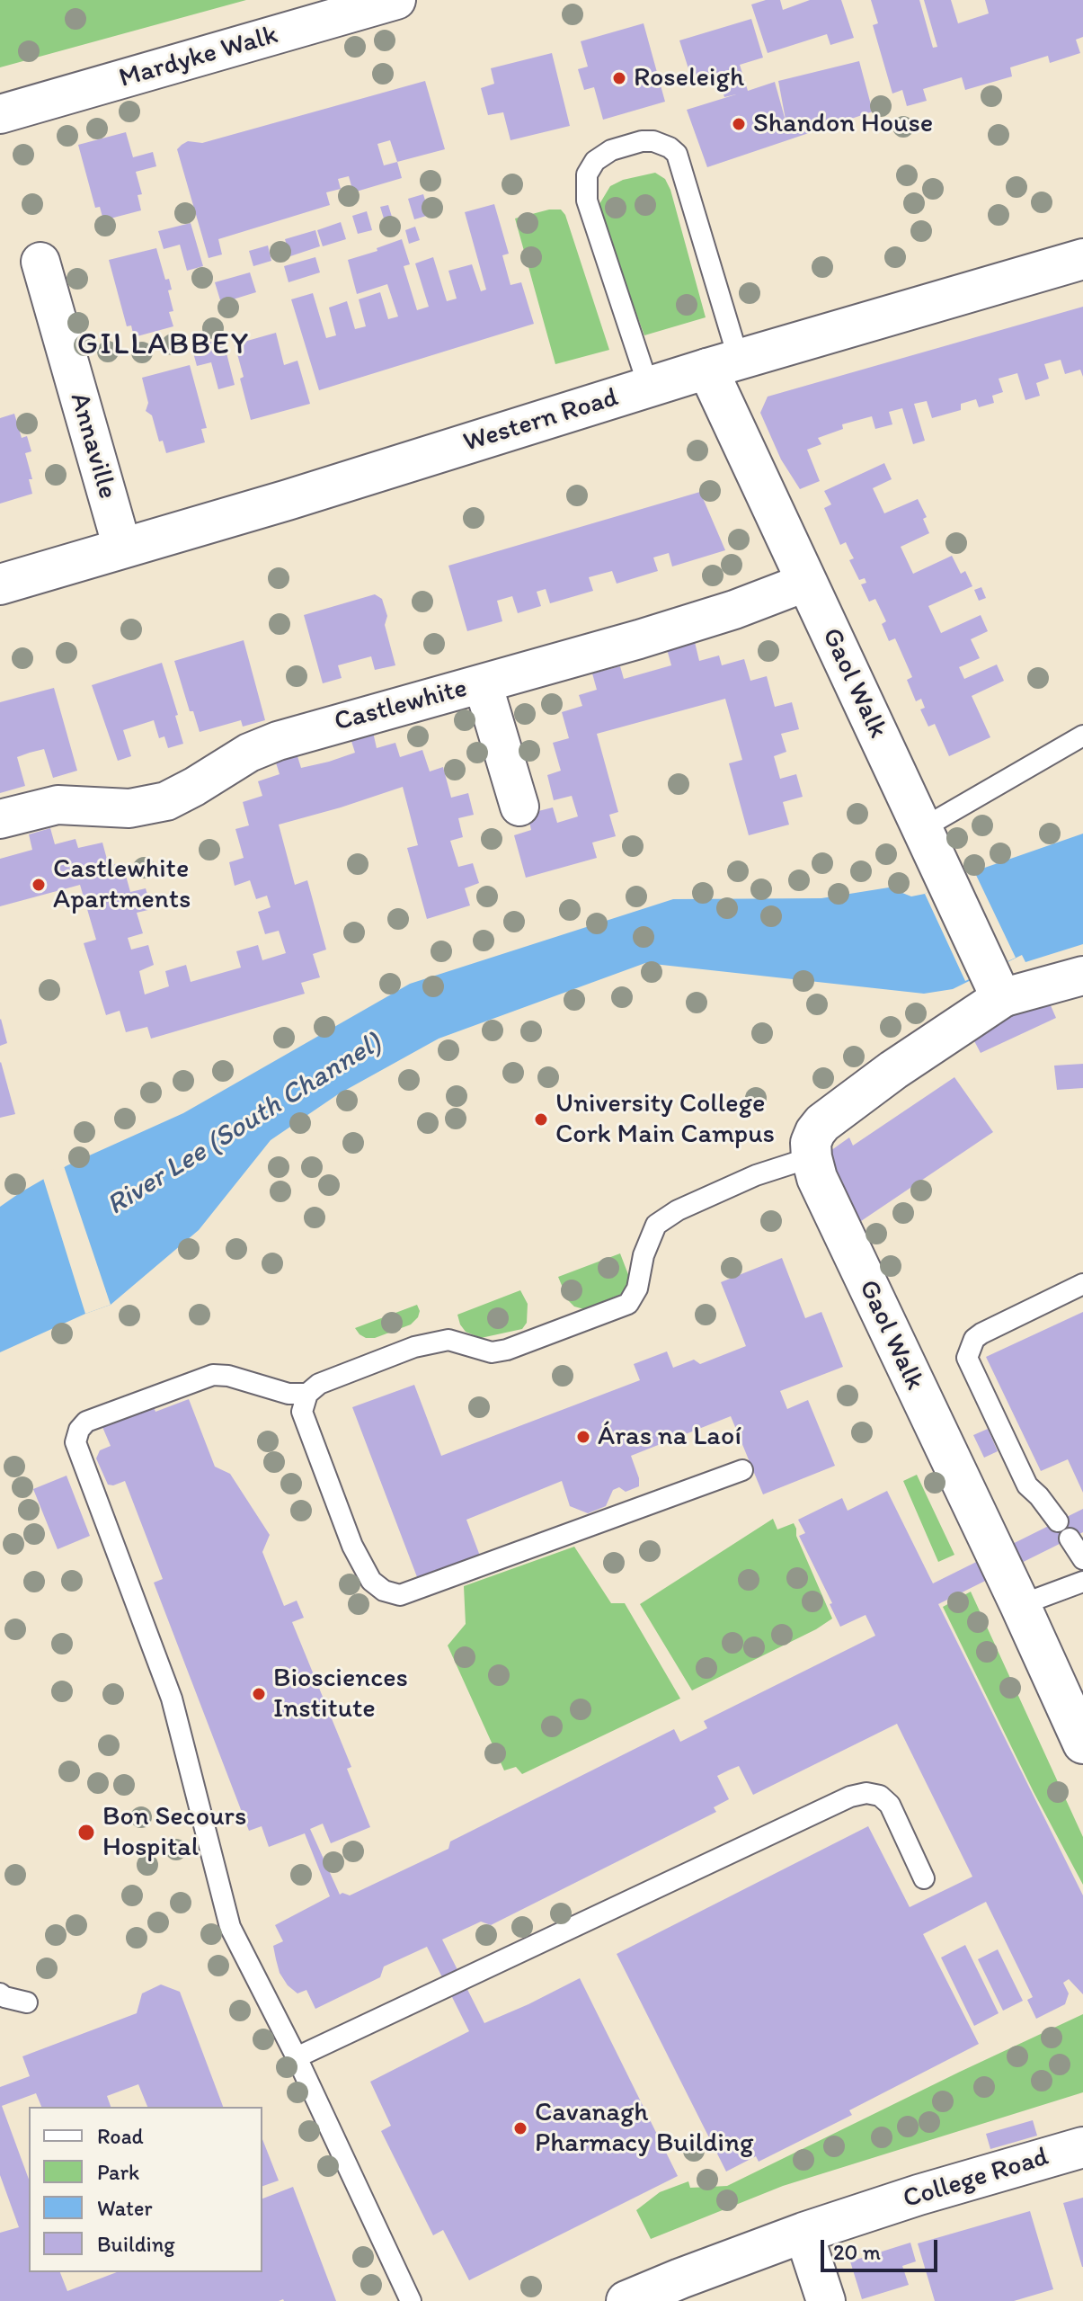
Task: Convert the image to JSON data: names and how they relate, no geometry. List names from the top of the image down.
{
  "streets": {
    "main road": ["Western Road", "Gaol Walk", "College Road"],
    "street": ["Mardyke Walk", "Annaville", "Castlewhite"]
  },
  "crossings": [
    ["Western Road", "Annaville"],
    ["Western Road", "Gaol Walk"],
    ["Gaol Walk", "Castlewhite"]
  ],
  "districts": ["GILLABBEY"],
  "water": ["River Lee (South Channel)"],
  "places": [
    "Roseleigh",
    "Shandon House",
    "Castlewhite Apartments",
    "University College Cork Main Campus",
    "Áras na Laoí",
    "Biosciences Institute",
    "Bon Secours Hospital",
    "Cavanagh Pharmacy Building"
  ],
  "legend": [
    "Road",
    "Park",
    "Water",
    "Building"
  ],
  "scale_bar": "20 m"
}
